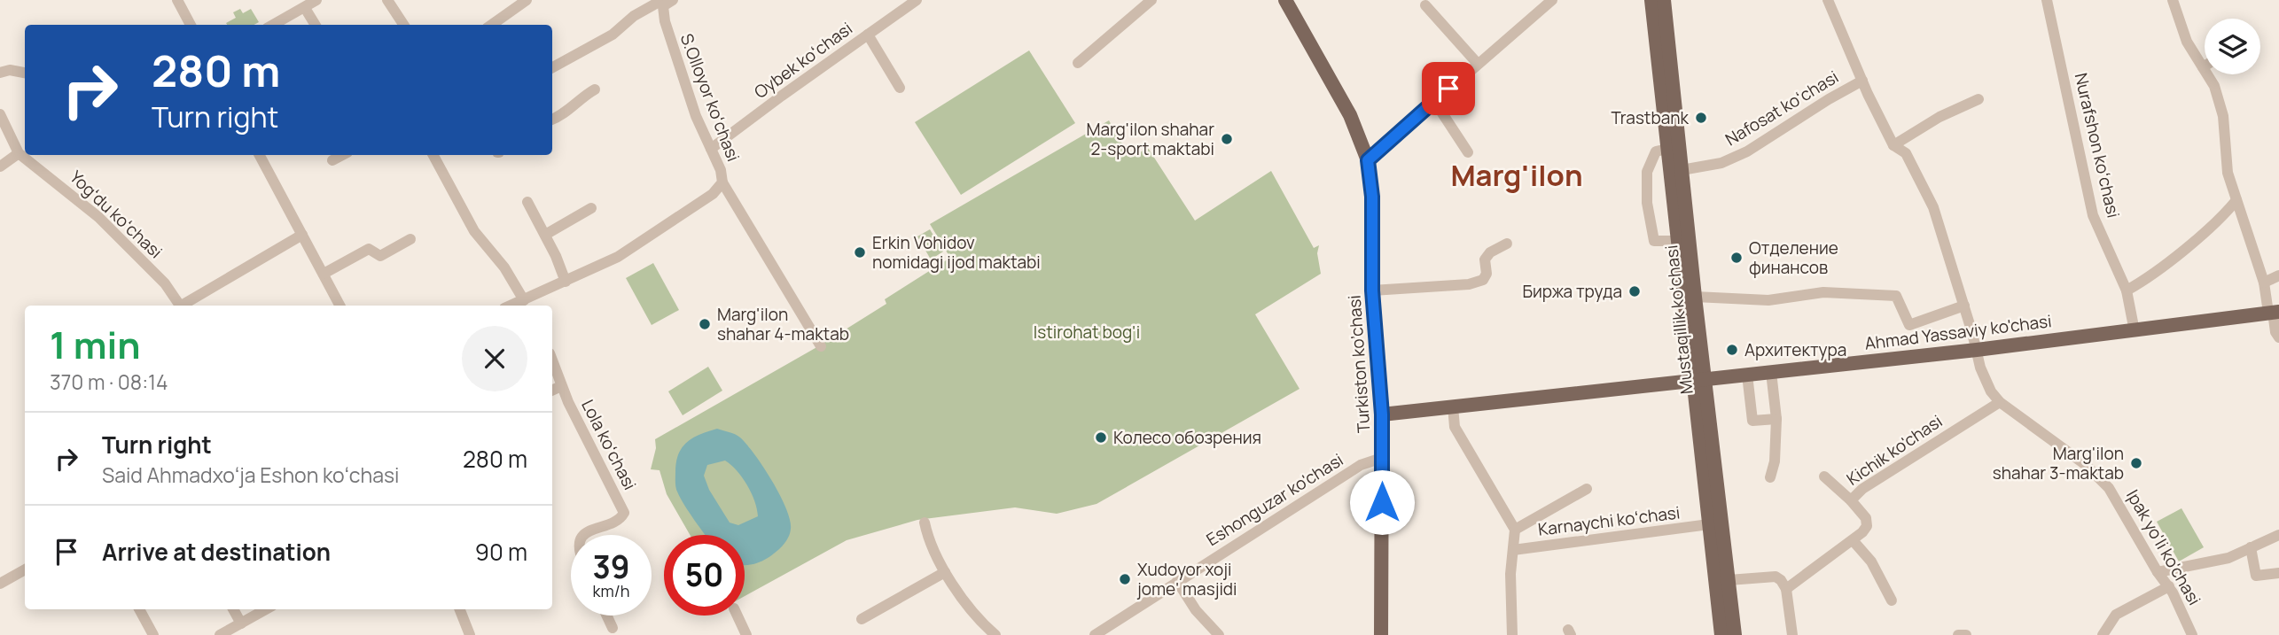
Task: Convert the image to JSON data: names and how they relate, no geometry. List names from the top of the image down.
{
  "streets": {
    "main road": ["Mustaqillik koʻchasi", "Ahmad Yassaviy ko'chasi", "Turkiston ko’chasi"],
    "street": [
      "Oybek koʻchasi",
      "S.Olloyor koʻchasi",
      "Nafosat koʻchasi",
      "Nurafshon koʻchasi",
      "Yogʻdu koʻchasi",
      "Lola koʻchasi",
      "Kichik ko'chasi",
      "Eshonguzar ko'chasi",
      "Karnaychi koʻchasi",
      "Ipak yo'li ko'chasi"
    ]
  },
  "crossings": [
    ["Oybek koʻchasi", "S.Olloyor koʻchasi"],
    ["Nafosat koʻchasi", "Mustaqillik koʻchasi"],
    ["Nurafshon koʻchasi", "Ahmad Yassaviy ko'chasi"],
    ["Mustaqillik koʻchasi", "Ahmad Yassaviy ko'chasi"],
    ["Mustaqillik koʻchasi", "Karnaychi koʻchasi"],
    ["Ahmad Yassaviy ko'chasi", "Turkiston ko’chasi"],
    ["Ahmad Yassaviy ko'chasi", "Karnaychi koʻchasi"],
    ["Ahmad Yassaviy ko'chasi", "Ipak yo'li ko'chasi"],
    ["Turkiston ko’chasi", "Eshonguzar ko'chasi"],
    ["Kichik ko'chasi", "Ipak yo'li ko'chasi"]
  ],
  "districts": ["Marg'ilon"],
  "parks": ["Istirohat bog'i"],
  "places": [
    "Trastbank",
    "Marg'ilon shahar 2-sport maktabi",
    "Erkin Vohidov nomidagi ijod maktabi",
    "Отделение финансов",
    "Биржа труда",
    "Marg'ilon shahar 4-maktab",
    "Архитектура",
    "Колесо обозрения",
    "Marg'ilon shahar 3-maktab",
    "Xudoyor xoji jome' masjidi"
  ],
  "page": {
    "turn": ["280 m", "Turn right"],
    "heading": ["1 min", "370 m · 08:14"],
    "list": [
      {
        "name": "Turn right",
        "note": "Said Ahmadxoʻja Eshon koʻchasi",
        "value": "280 m"
      },
      {
        "name": "Arrive at destination",
        "value": "90 m"
      }
    ],
    "speed": "39 km/h",
    "limit": "50"
  }
}
